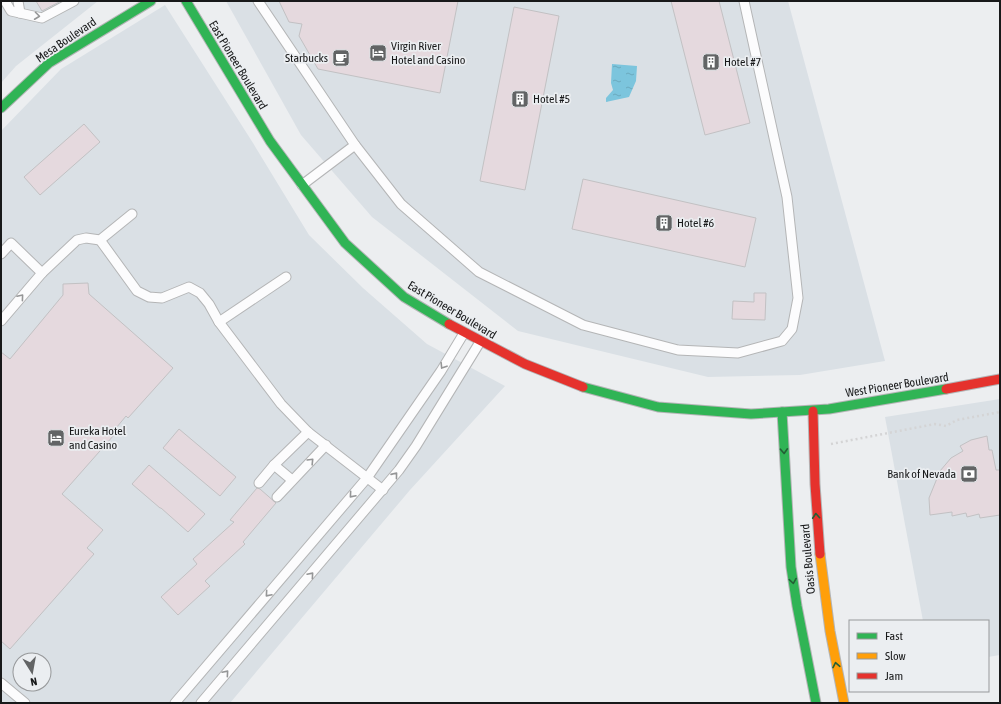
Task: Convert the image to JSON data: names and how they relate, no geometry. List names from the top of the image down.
{
  "streets": {
    "main road": [
      "Mesa Boulevard",
      "East Pioneer Boulevard",
      "West Pioneer Boulevard",
      "Oasis Boulevard"
    ]
  },
  "crossings": [
    ["East Pioneer Boulevard", "West Pioneer Boulevard"],
    ["East Pioneer Boulevard", "Oasis Boulevard"],
    ["West Pioneer Boulevard", "Oasis Boulevard"]
  ],
  "places": {
    "hotel": ["Virgin River Hotel and Casino", "Eureka Hotel and Casino"],
    "cafe": ["Starbucks"],
    "building": ["Hotel #7", "Hotel #5", "Hotel #6"],
    "bank": ["Bank of Nevada"]
  },
  "legend": ["Fast", "Slow", "Jam"],
  "north": "bottom"
}
